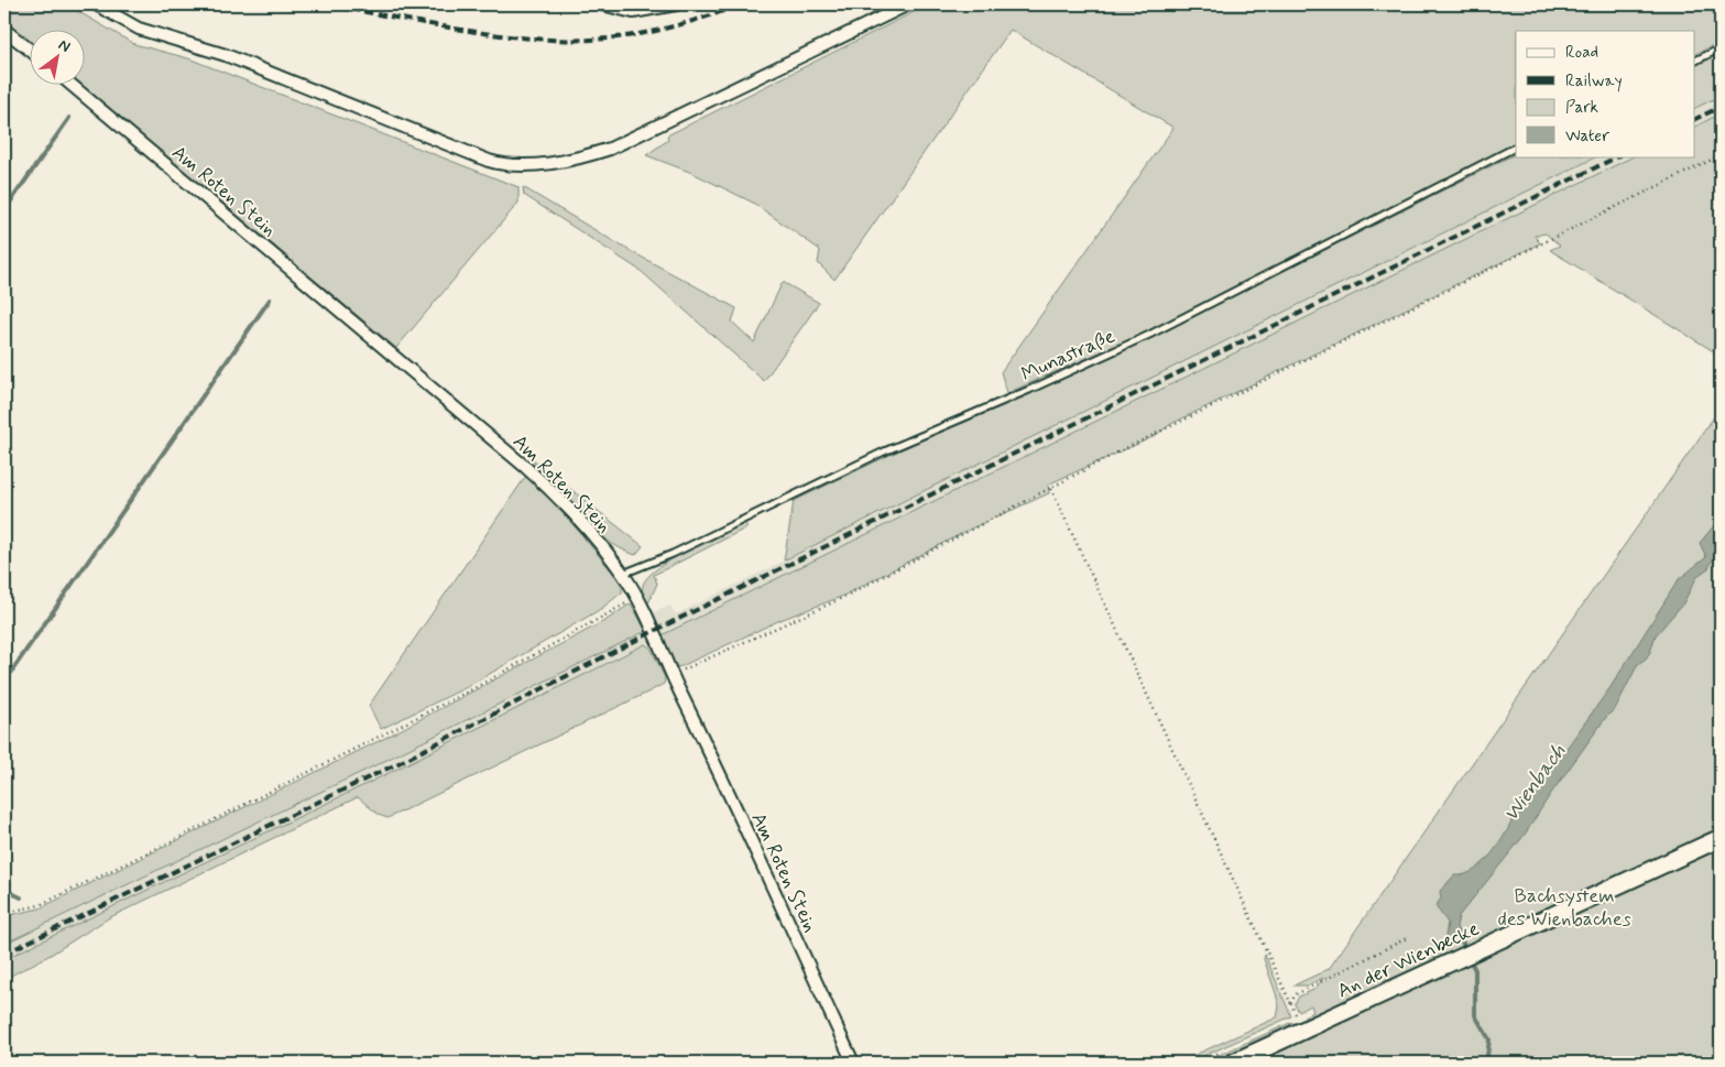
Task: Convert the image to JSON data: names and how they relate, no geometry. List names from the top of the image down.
{
  "streets": {
    "street": ["Am Roten Stein", "An der Wienbecke"],
    "lane": ["Munastraße"]
  },
  "crossings": [
    ["Am Roten Stein", "Munastraße"]
  ],
  "water": ["Wienbach"],
  "parks": ["Bachsystem des Wienbaches"],
  "legend": [
    "Road",
    "Railway",
    "Park",
    "Water"
  ],
  "north": "top right"
}
